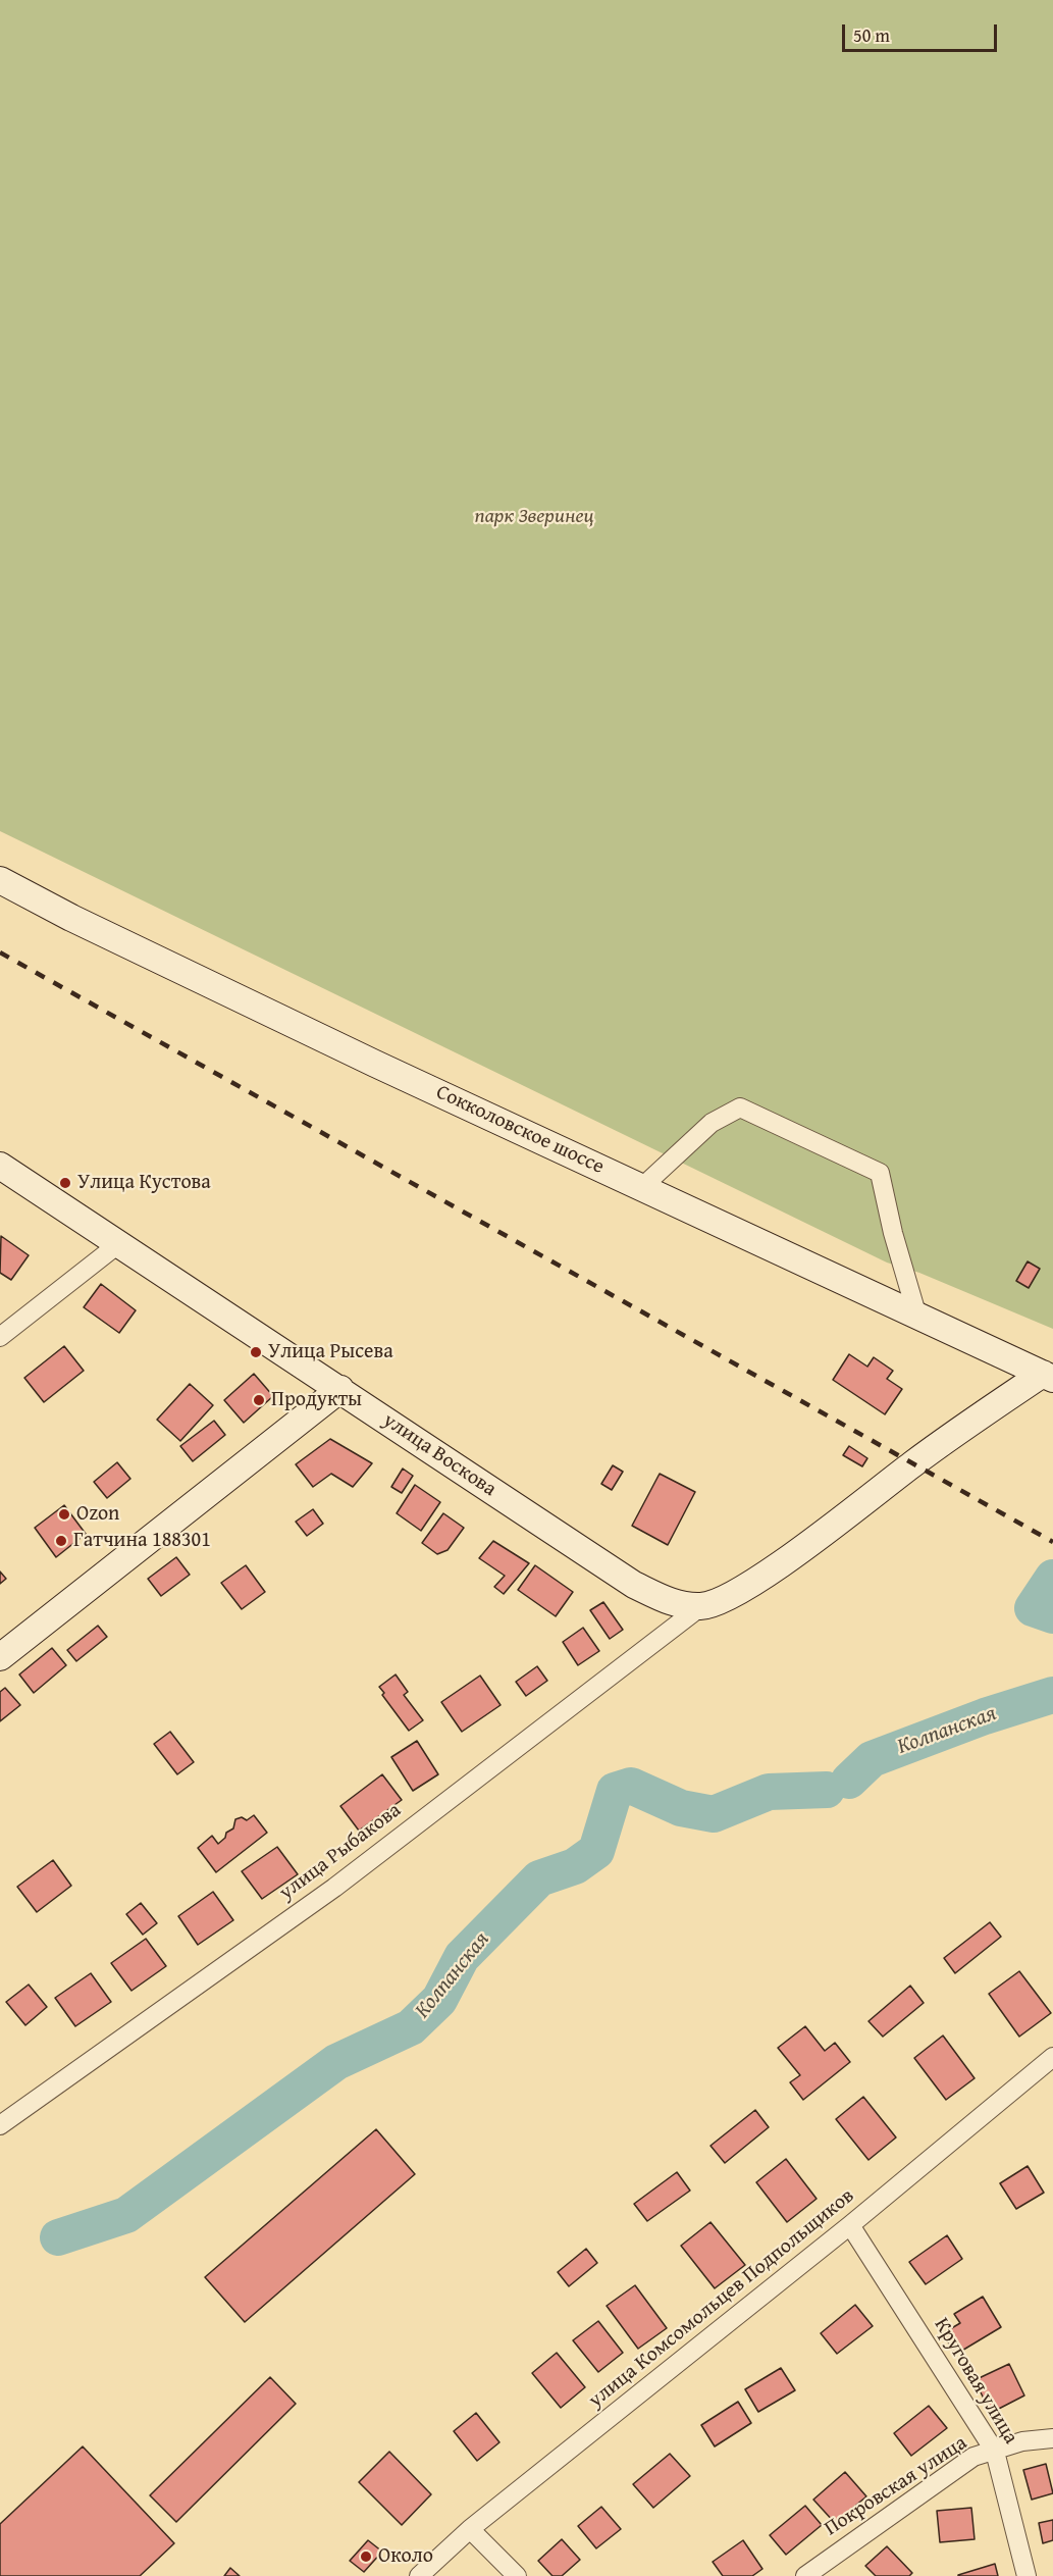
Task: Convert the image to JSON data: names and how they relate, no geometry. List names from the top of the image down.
{
  "streets": {
    "main road": ["Сокколовское шоссе", "улица Воскова"],
    "street": [
      "улица Рыбакова",
      "улица Комсомольцев Подпольщиков",
      "Круговая улица",
      "Покровская улица"
    ]
  },
  "crossings": [
    ["улица Воскова", "улица Рыбакова"],
    ["улица Комсомольцев Подпольщиков", "Круговая улица"],
    ["Круговая улица", "Покровская улица"]
  ],
  "water": ["Колпанская"],
  "parks": ["парк Зверинец"],
  "places": [
    "Улица Кустова",
    "Улица Рысева",
    "Продукты",
    "Ozon",
    "Гатчина 188301",
    "Около"
  ],
  "scale_bar": "50 m"
}
